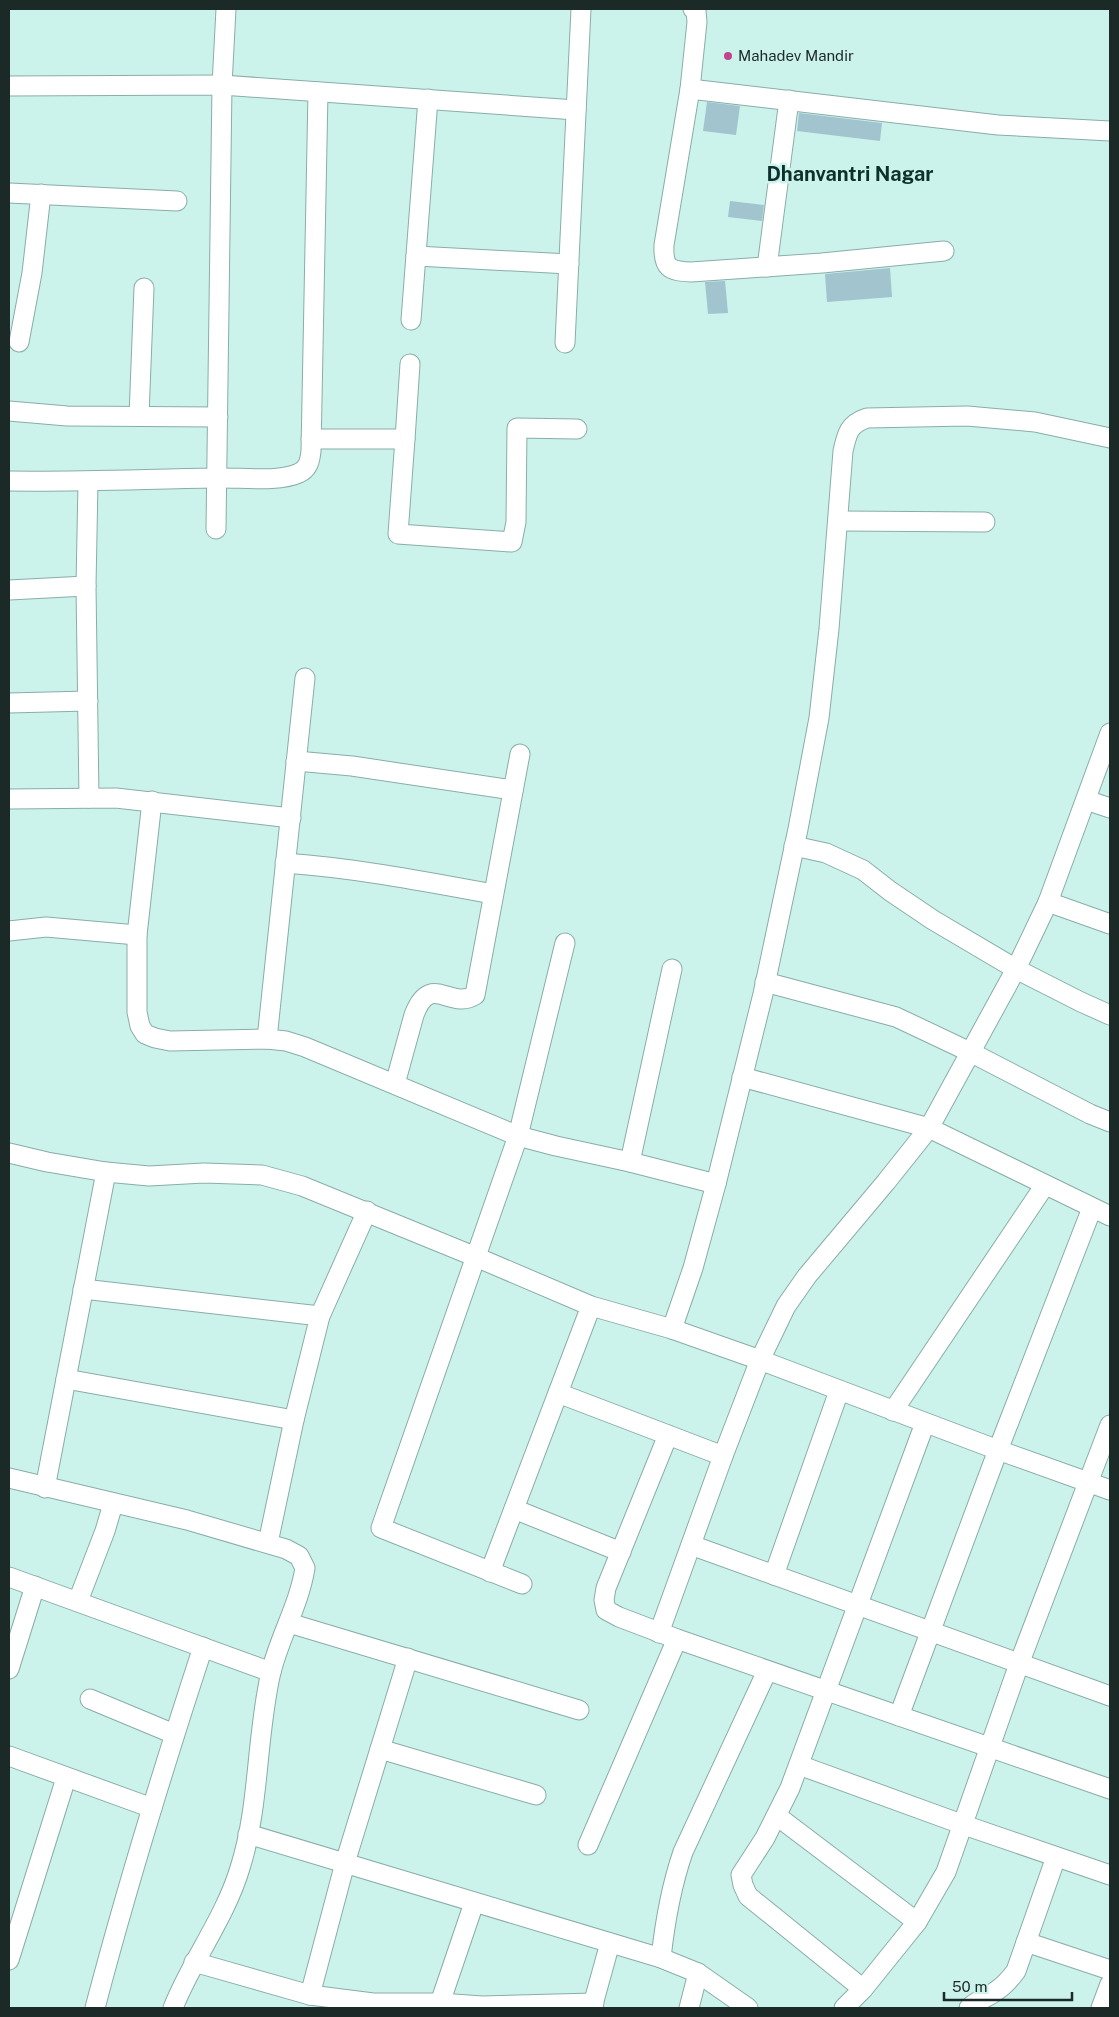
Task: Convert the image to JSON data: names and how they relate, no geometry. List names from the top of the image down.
{
  "districts": ["Dhanvantri Nagar"],
  "places": ["Mahadev Mandir"],
  "scale_bar": "50 m"
}
